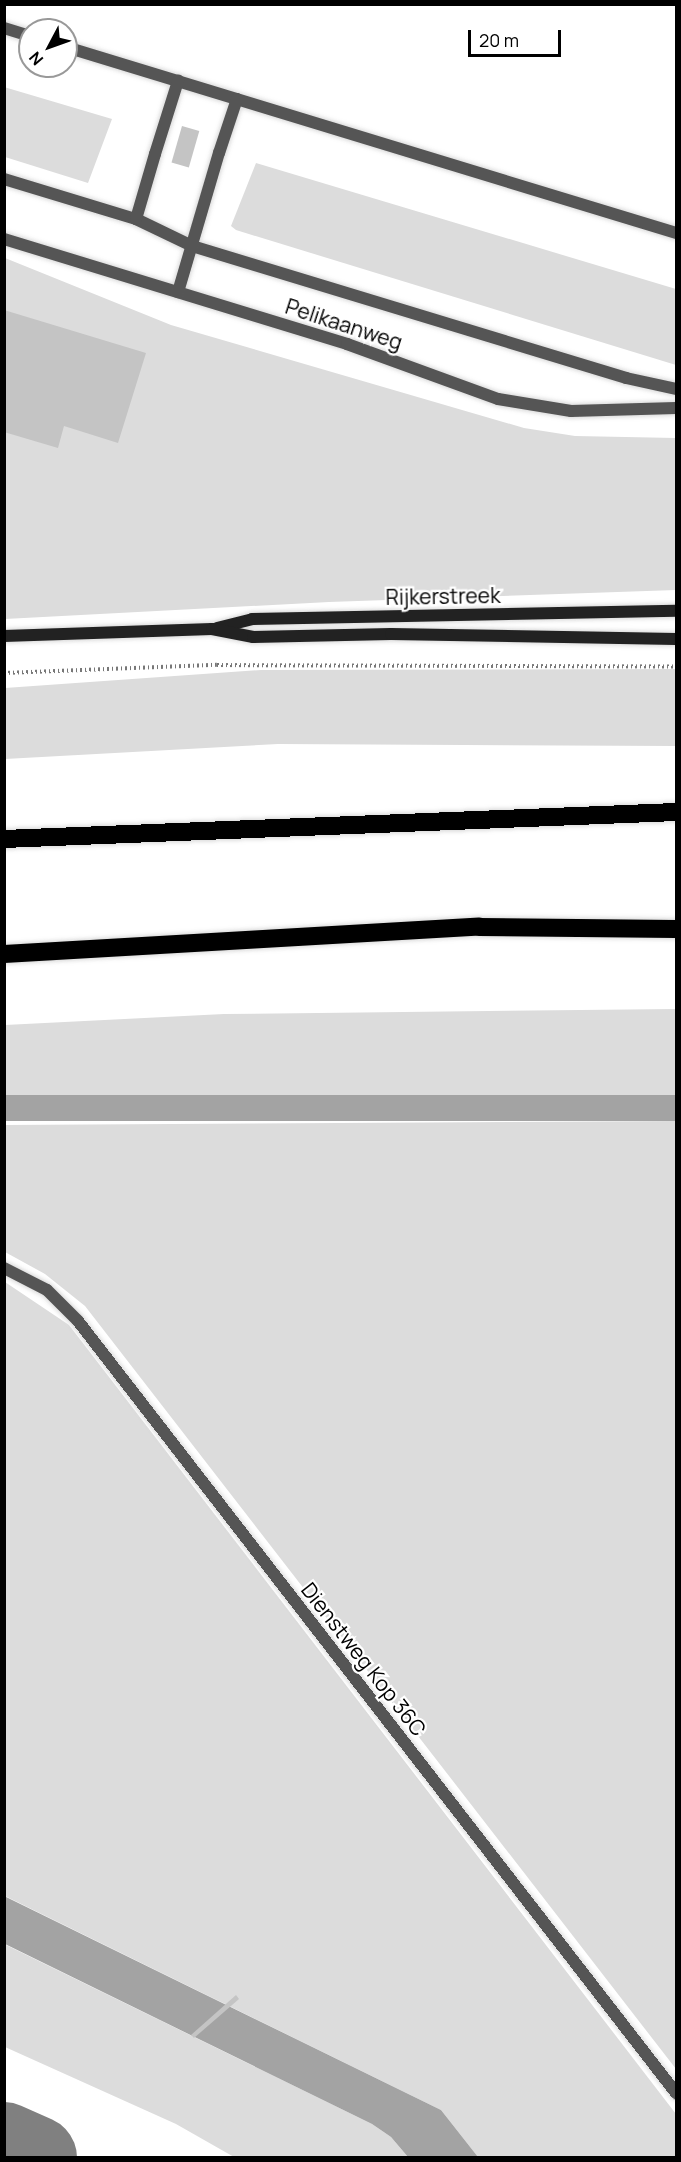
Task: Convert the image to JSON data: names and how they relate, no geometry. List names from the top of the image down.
{
  "streets": {
    "street": ["Pelikaanweg", "Rijkerstreek", "Dienstweg Kop 36C"]
  },
  "scale_bar": "20 m",
  "north": "bottom left"
}
